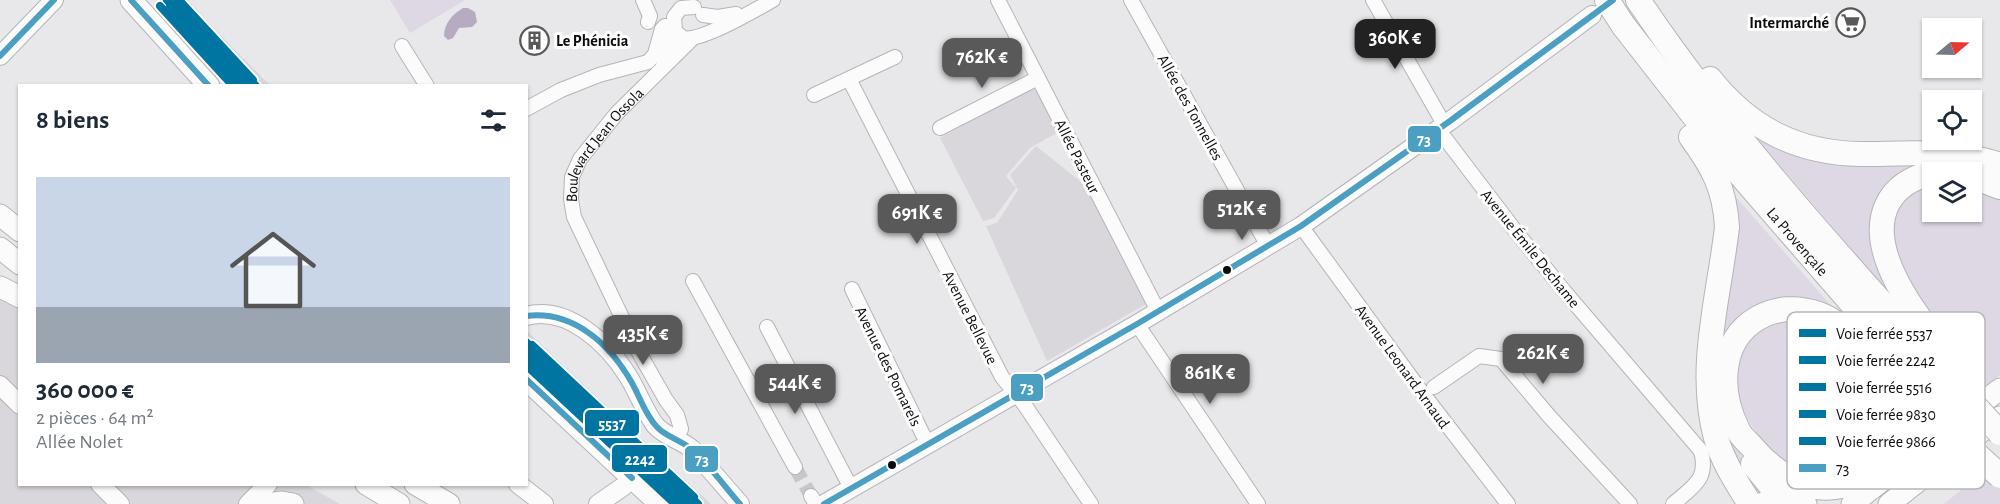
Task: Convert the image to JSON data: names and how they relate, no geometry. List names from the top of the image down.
{
  "streets": {
    "highway": ["La Provençale"],
    "street": [
      "Allée des Tonnelles",
      "Boulevard Jean Ossola",
      "Allée Pasteur",
      "Avenue Émile Dechame",
      "Avenue Bellevue",
      "Avenue des Pomarels",
      "Avenue Leonard Arnaud"
    ]
  },
  "places": {
    "supermarket": ["Intermarché"],
    "building": ["Le Phénicia"]
  },
  "lines": [
    "rail line 5537",
    "rail line 2242",
    "rail line 9866",
    "transit line 73",
    "rail line 5516",
    "rail line 9830"
  ],
  "legend": [
    "Voie ferrée 5537",
    "Voie ferrée 2242",
    "Voie ferrée 5516",
    "Voie ferrée 9830",
    "Voie ferrée 9866",
    "73"
  ],
  "north": "right",
  "page": {
    "price": [
      "360K €",
      "762K €",
      "512K €",
      "691K €",
      "435K €",
      "262K €",
      "861K €",
      "544K €"
    ],
    "heading": "8 biens",
    "list": [
      {
        "name": "360 000 €",
        "note": "2 pièces · 64 m² · Allée Nolet"
      }
    ]
  }
}
